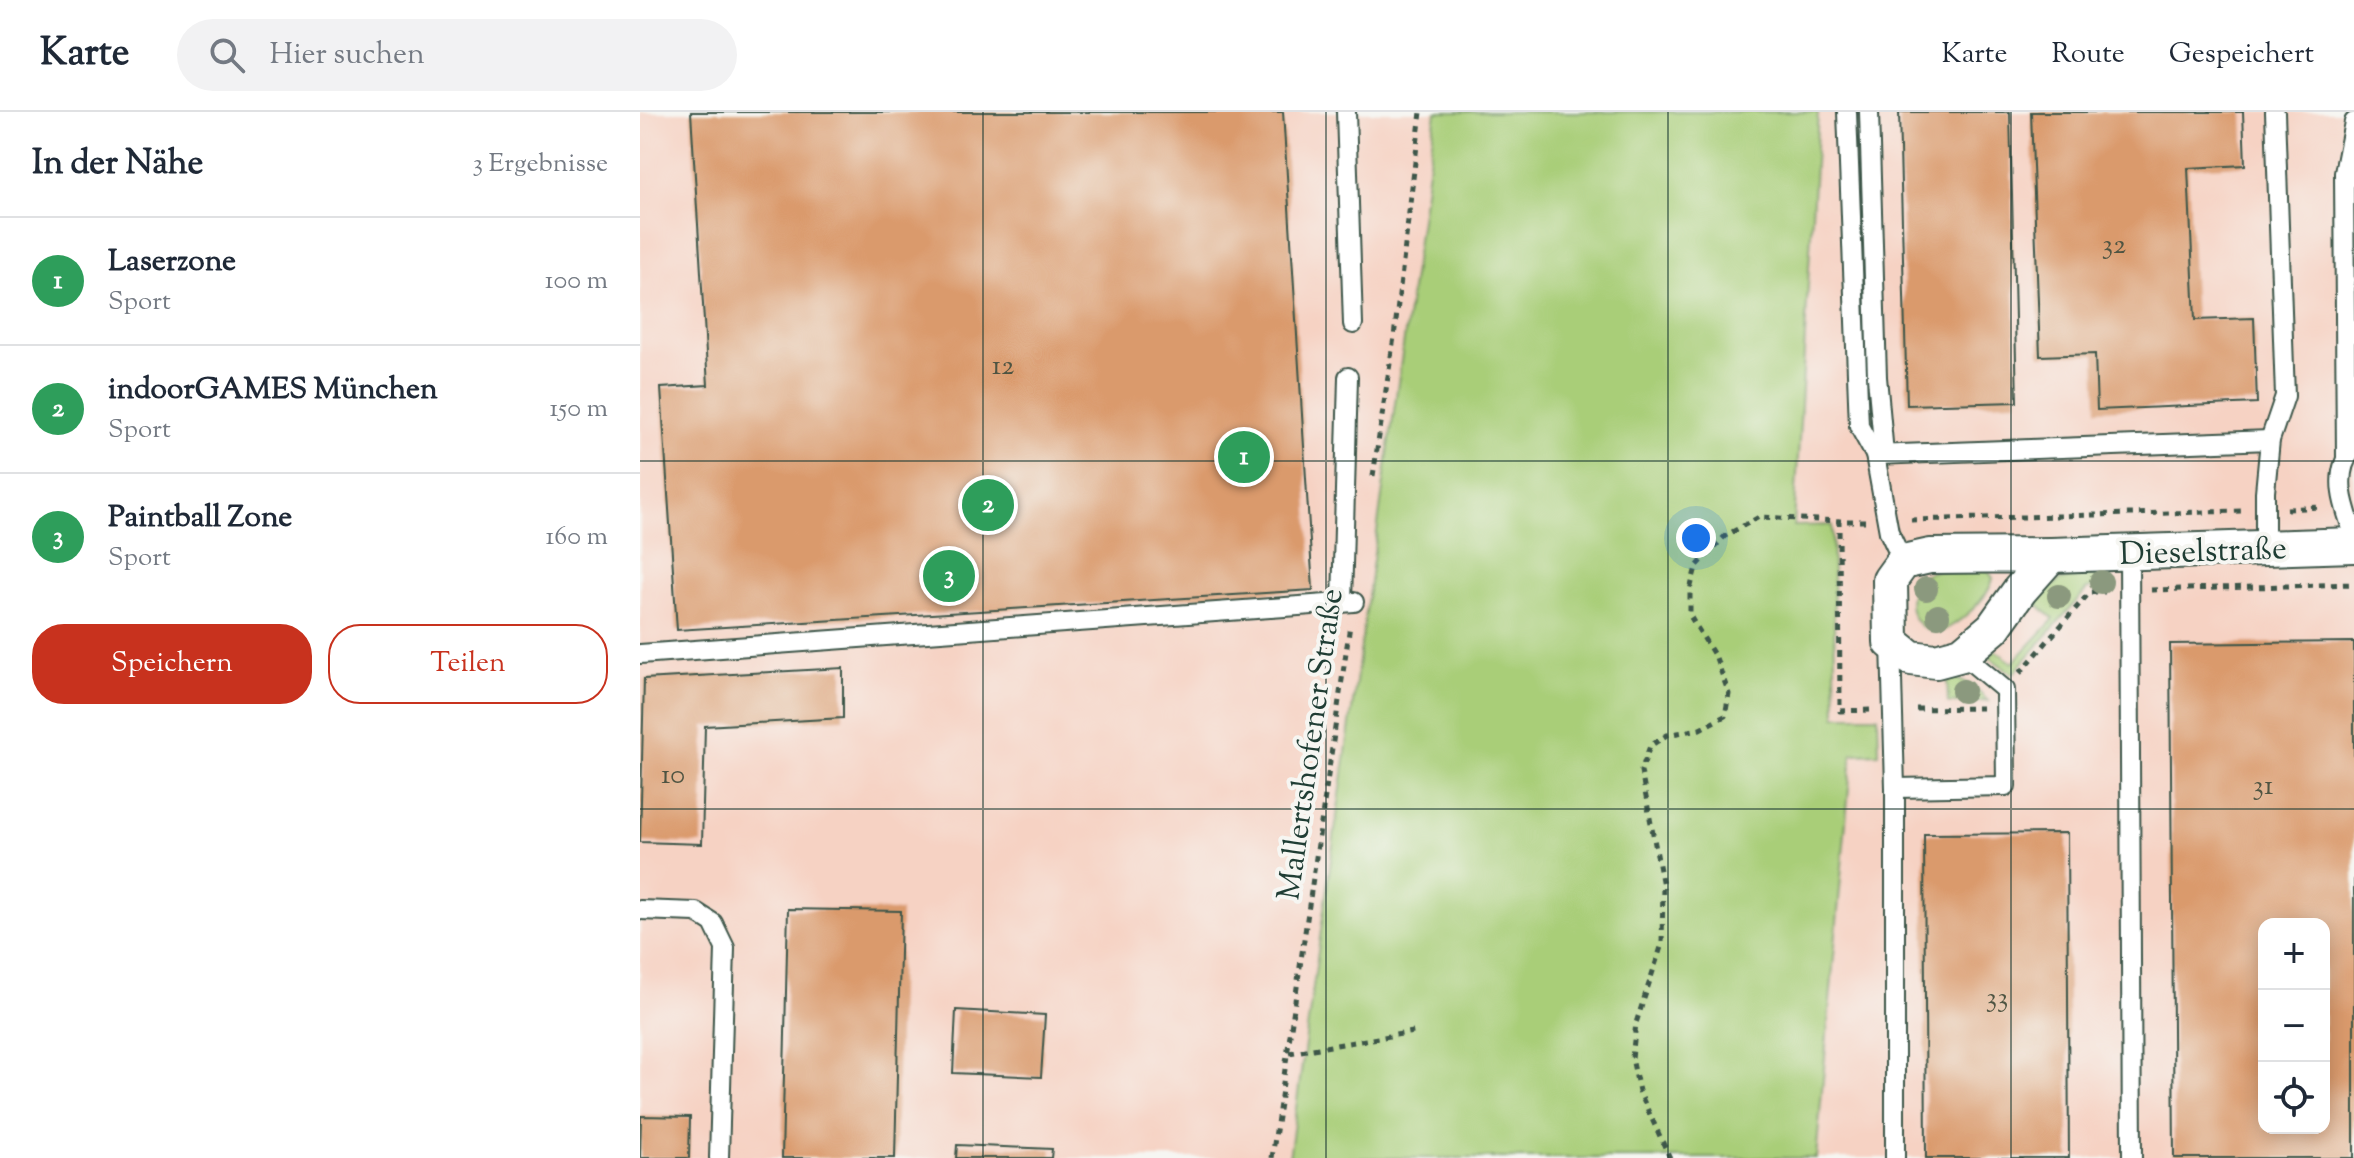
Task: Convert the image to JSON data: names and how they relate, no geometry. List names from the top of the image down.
{
  "streets": {
    "street": ["Dieselstraße"],
    "path": ["Mallertshofener Straße"]
  },
  "house_numbers": [
    "32",
    "12",
    "10",
    "31",
    "33"
  ],
  "page": {
    "header": "Karte",
    "search": "Hier suchen",
    "nav": ["Karte", "Route", "Gespeichert"],
    "heading": ["In der Nähe", "3 Ergebnisse"],
    "list": [
      {
        "mark": "1",
        "name": "Laserzone",
        "note": "Sport",
        "value": "100 m"
      },
      {
        "mark": "2",
        "name": "indoorGAMES München",
        "note": "Sport",
        "value": "150 m"
      },
      {
        "mark": "3",
        "name": "Paintball Zone",
        "note": "Sport",
        "value": "160 m"
      }
    ],
    "pins": ["1", "2", "3"],
    "buttons": ["Speichern", "Teilen"],
    "map_buttons": ["+", "−"]
  }
}
